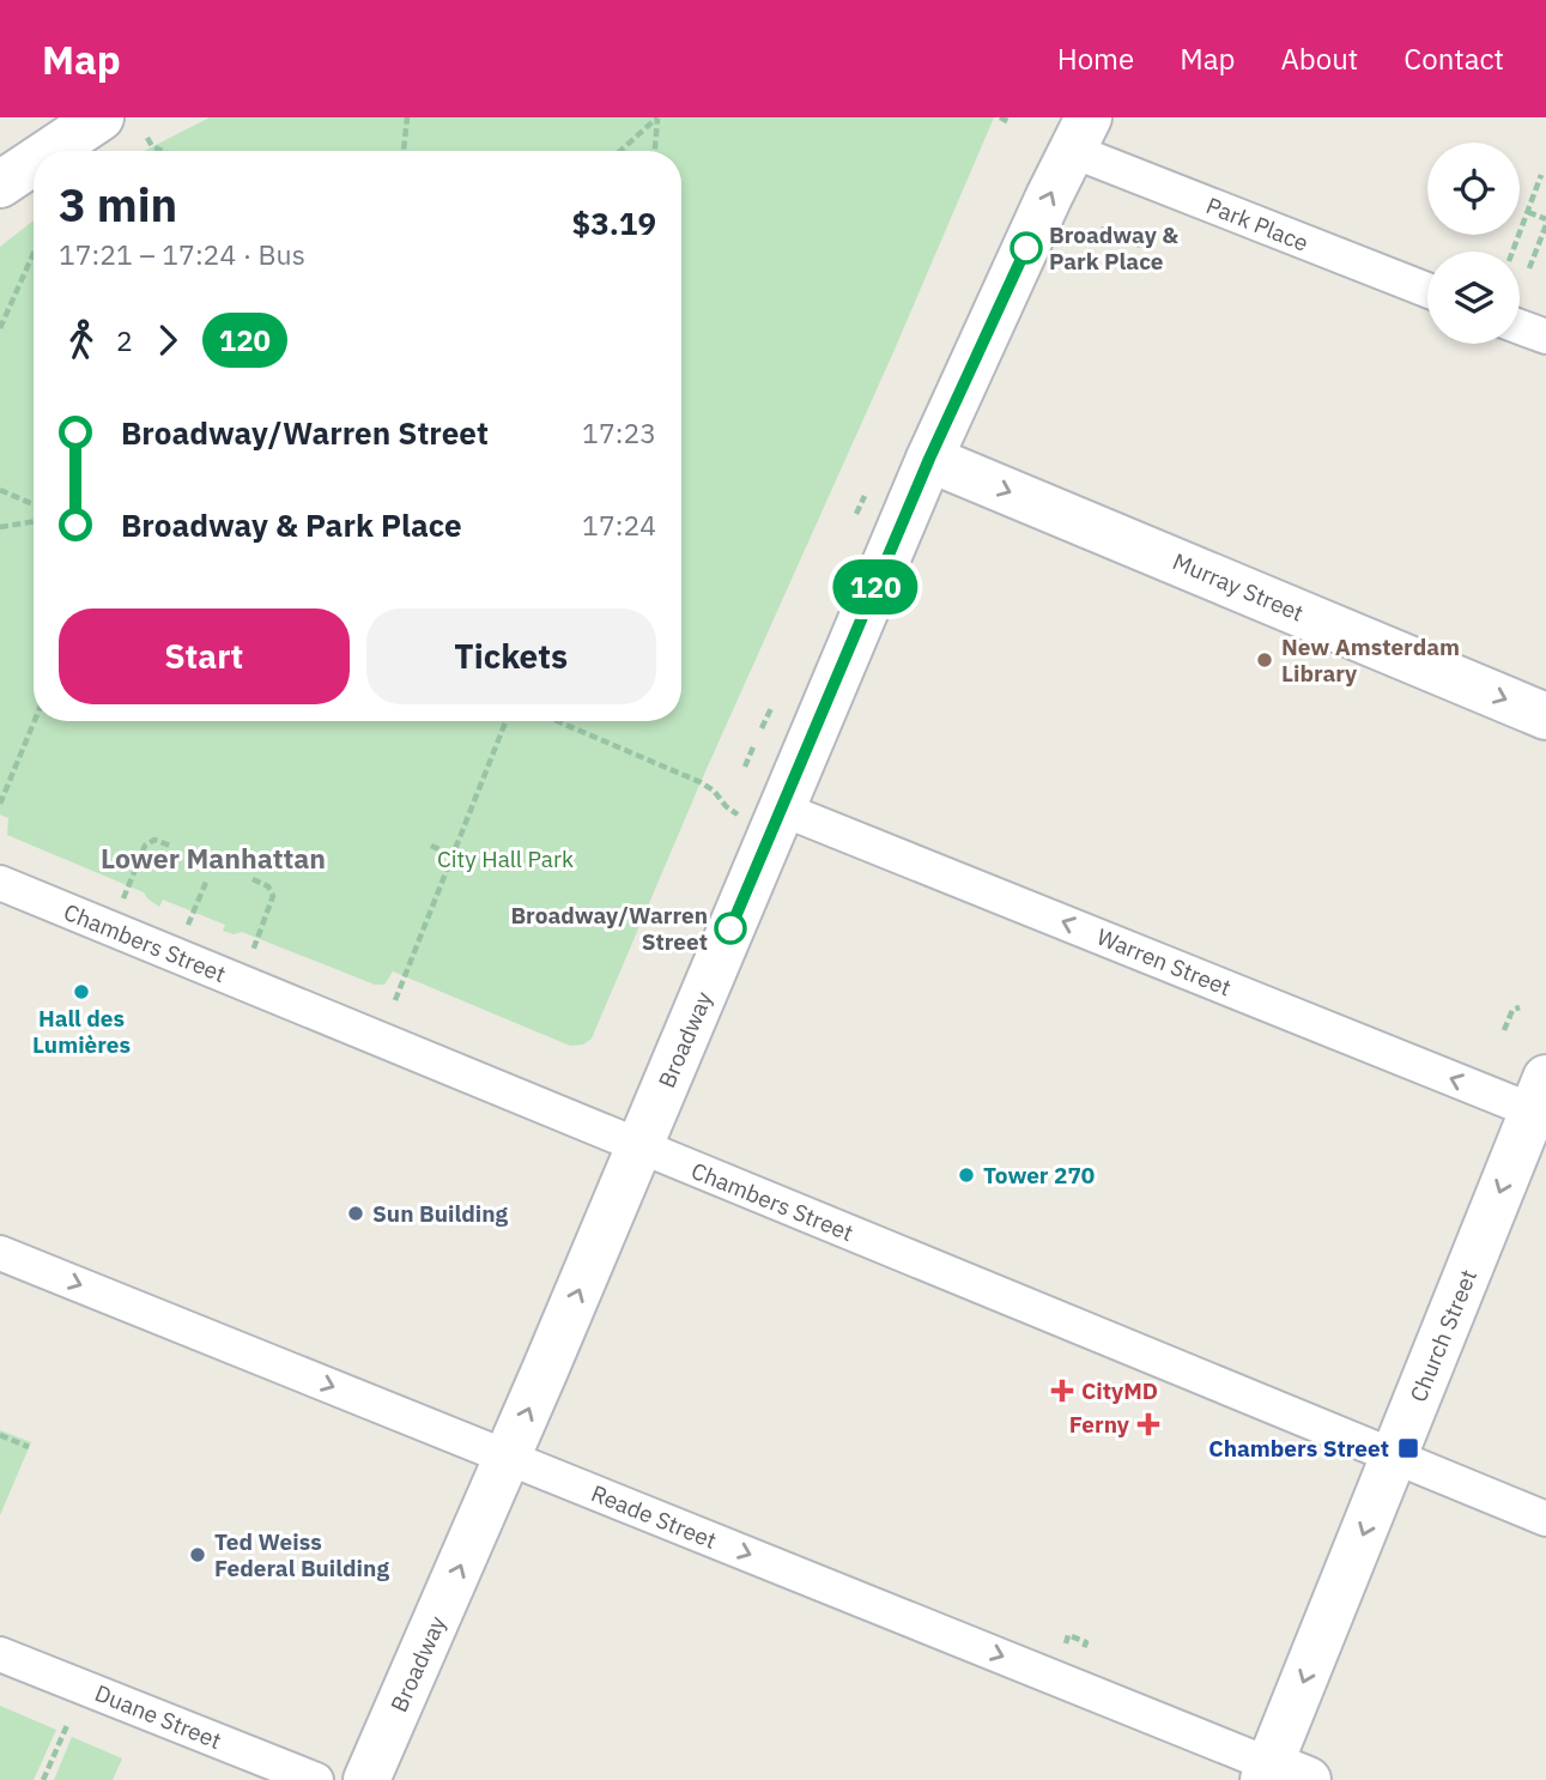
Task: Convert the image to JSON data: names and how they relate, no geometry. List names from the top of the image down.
{
  "streets": {
    "main road": ["Murray Street", "Broadway", "Church Street"],
    "street": [
      "Park Place",
      "Chambers Street",
      "Warren Street",
      "Reade Street",
      "Duane Street"
    ]
  },
  "crossings": [
    ["Park Place", "Broadway"],
    ["Murray Street", "Broadway"],
    ["Chambers Street", "Broadway"],
    ["Chambers Street", "Church Street"],
    ["Warren Street", "Broadway"],
    ["Warren Street", "Church Street"],
    ["Broadway", "Reade Street"],
    ["Church Street", "Reade Street"]
  ],
  "one_way": [
    "Murray Street",
    "Warren Street",
    "Broadway",
    "Church Street",
    "Reade Street"
  ],
  "districts": ["Lower Manhattan"],
  "parks": ["City Hall Park"],
  "places": {
    "other": [
      "Broadway & Park Place",
      "New Amsterdam Library",
      "Broadway/Warren Street",
      "Hall des Lumières",
      "Tower 270",
      "Sun Building",
      "Ted Weiss Federal Building"
    ],
    "health": ["CityMD", "Ferny"],
    "transit": ["Chambers Street"]
  },
  "lines": ["bus line 120"],
  "page": {
    "header": "Map",
    "nav": [
      "Home",
      "Map",
      "About",
      "Contact"
    ],
    "on_map": "120",
    "heading": ["3 min", "17:21 – 17:24 · Bus", "$3.19"],
    "legs": ["2", "120"],
    "list": [
      {
        "name": "Broadway/Warren Street",
        "value": "17:23"
      },
      {
        "name": "Broadway & Park Place",
        "value": "17:24"
      }
    ],
    "buttons": ["Start", "Tickets"]
  }
}
